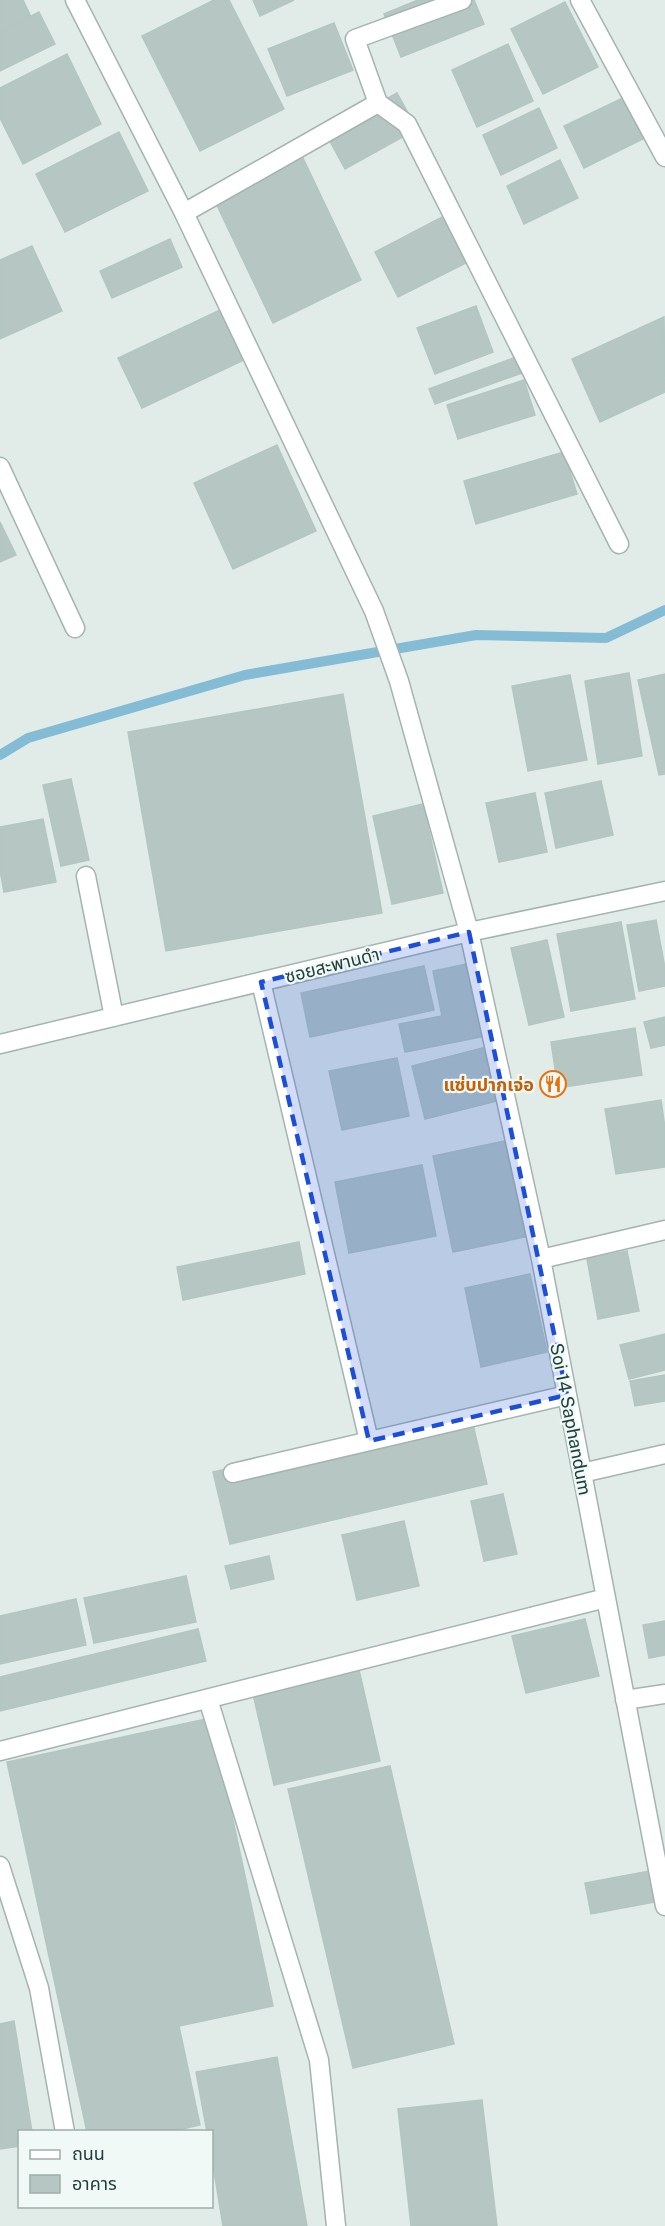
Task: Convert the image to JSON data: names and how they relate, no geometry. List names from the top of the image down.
{
  "streets": {
    "street": ["ซอยสะพานดำ", "Soi 14 Saphandum"]
  },
  "crossings": [
    ["ซอยสะพานดำ", "Soi 14 Saphandum"]
  ],
  "places": {
    "restaurant": ["แซ่บปากเจ่อ"]
  },
  "legend": ["ถนน", "อาคาร"]
}
